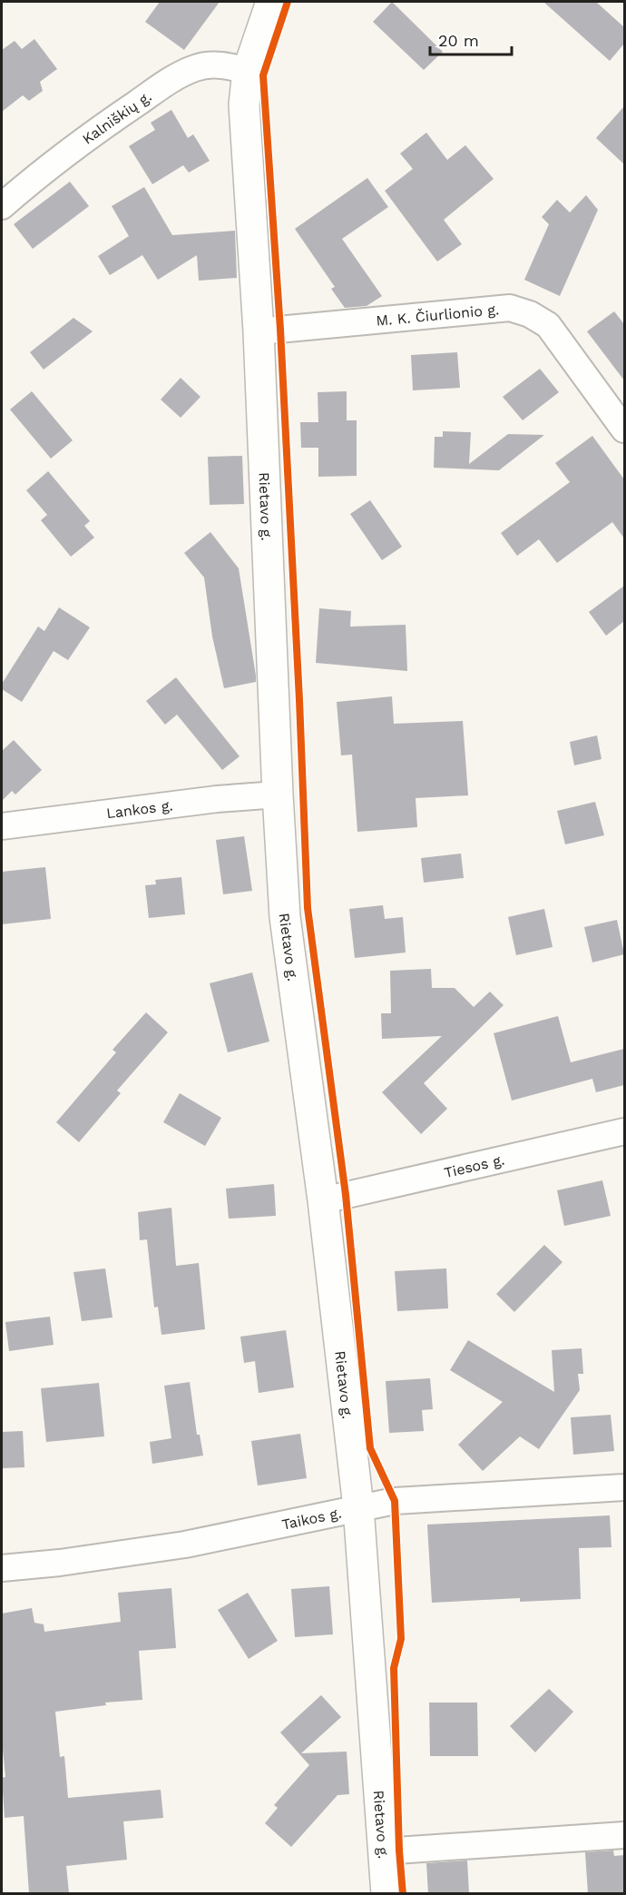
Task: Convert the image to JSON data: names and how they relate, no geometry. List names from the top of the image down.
{
  "streets": {
    "main road": ["Rietavo g."],
    "street": [
      "Kalniškių g.",
      "M. K. Čiurlionio g.",
      "Lankos g.",
      "Tiesos g.",
      "Taikos g."
    ]
  },
  "crossings": [
    ["Kalniškių g.", "Rietavo g."],
    ["M. K. Čiurlionio g.", "Rietavo g."],
    ["Rietavo g.", "Lankos g."],
    ["Rietavo g.", "Tiesos g."],
    ["Rietavo g.", "Taikos g."]
  ],
  "scale_bar": "20 m"
}
